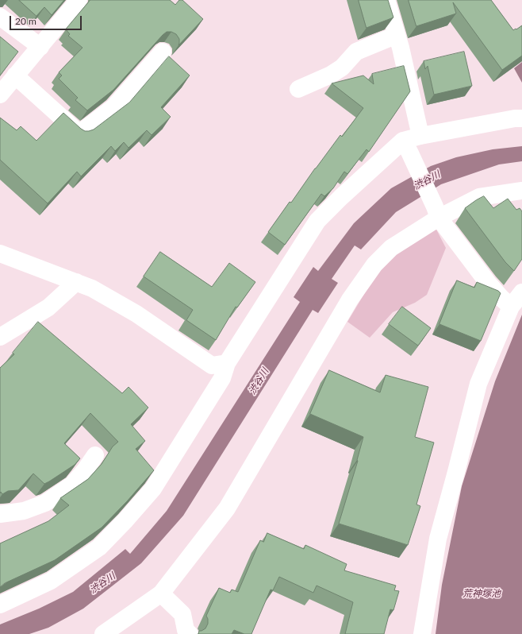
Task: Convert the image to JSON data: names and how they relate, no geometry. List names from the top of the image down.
{
  "water": ["渋谷川", "荒神塚池"],
  "scale_bar": "20 m"
}
